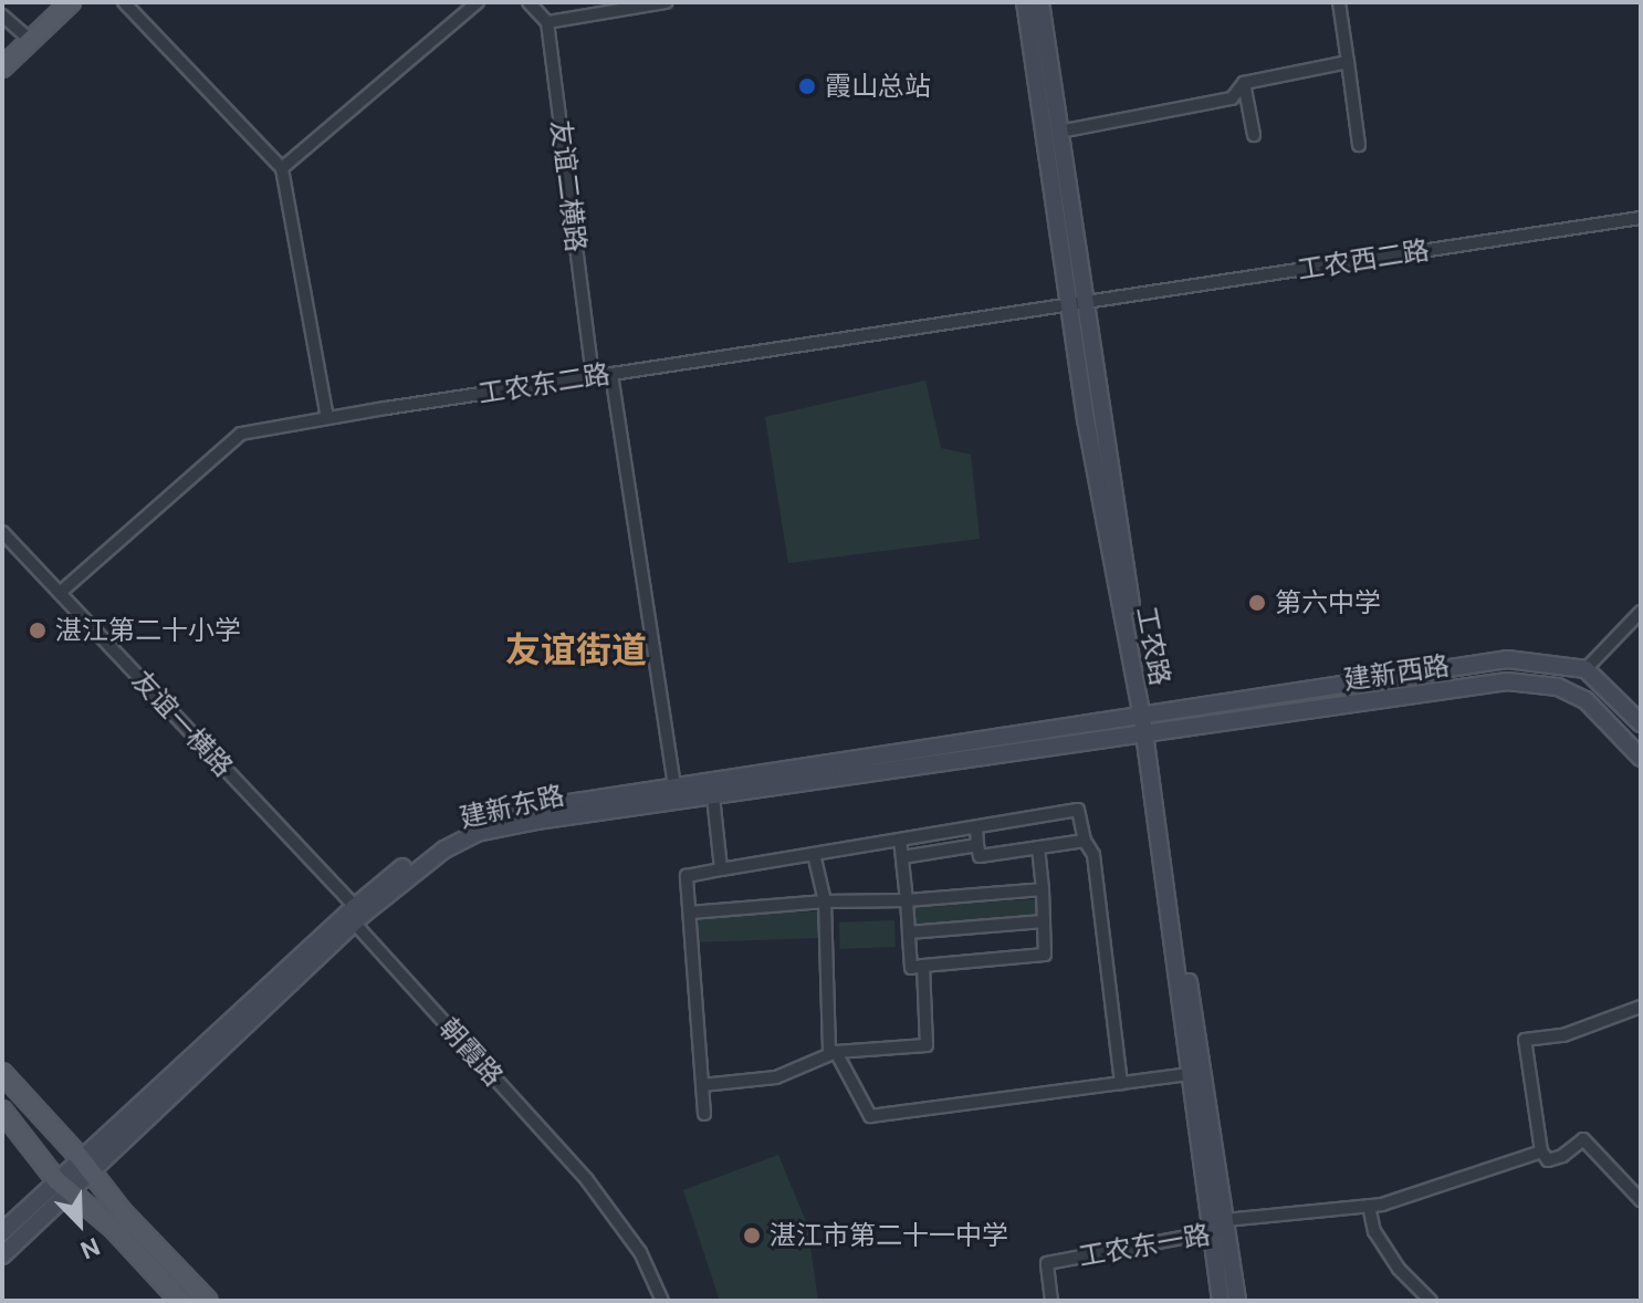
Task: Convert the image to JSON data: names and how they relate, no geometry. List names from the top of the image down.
{
  "streets": {
    "street": [
      "友谊二横路",
      "工农西二路",
      "工农东二路",
      "工农路",
      "建新西路",
      "友谊一横路",
      "建新东路",
      "朝霞路",
      "工农东一路"
    ]
  },
  "crossings": [
    ["友谊二横路", "工农东二路"],
    ["工农西二路", "工农东二路"],
    ["工农西二路", "工农路"],
    ["工农东二路", "工农路"],
    ["工农东二路", "友谊一横路"],
    ["工农路", "建新西路"],
    ["工农路", "建新东路"],
    ["工农路", "工农东一路"],
    ["建新西路", "建新东路"],
    ["友谊一横路", "建新东路"],
    ["友谊一横路", "朝霞路"],
    ["建新东路", "朝霞路"]
  ],
  "districts": ["友谊街道"],
  "places": [
    "霞山总站",
    "第六中学",
    "湛江第二十小学",
    "湛江市第二十一中学"
  ],
  "north": "bottom right"
}
